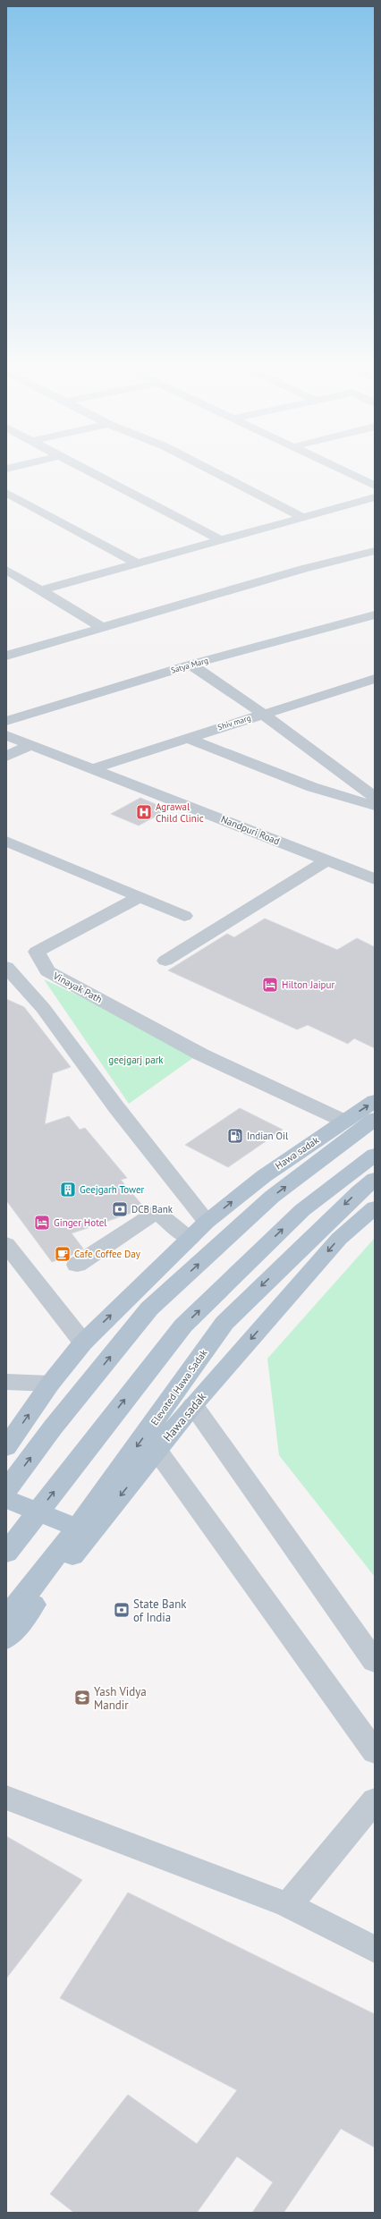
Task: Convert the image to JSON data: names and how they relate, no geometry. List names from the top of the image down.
{
  "streets": {
    "main road": ["Hawa sadak", "Elevated Hawa Sadak"],
    "street": [
      "Satya Marg",
      "Shiv marg",
      "Nandpuri Road",
      "Vinayak Path"
    ]
  },
  "crossings": [
    ["Shiv marg", "Nandpuri Road"],
    ["Vinayak Path", "Hawa sadak"]
  ],
  "parks": ["geejgarj park"],
  "places": {
    "hospital": ["Agrawal Child Clinic"],
    "hotel": ["Hilton Jaipur", "Ginger Hotel"],
    "fuel station": ["Indian Oil"],
    "building": ["Geejgarh Tower"],
    "bank": ["DCB Bank", "State Bank of India"],
    "cafe": ["Cafe Coffee Day"],
    "school or university": ["Yash Vidya Mandir"]
  }
}
